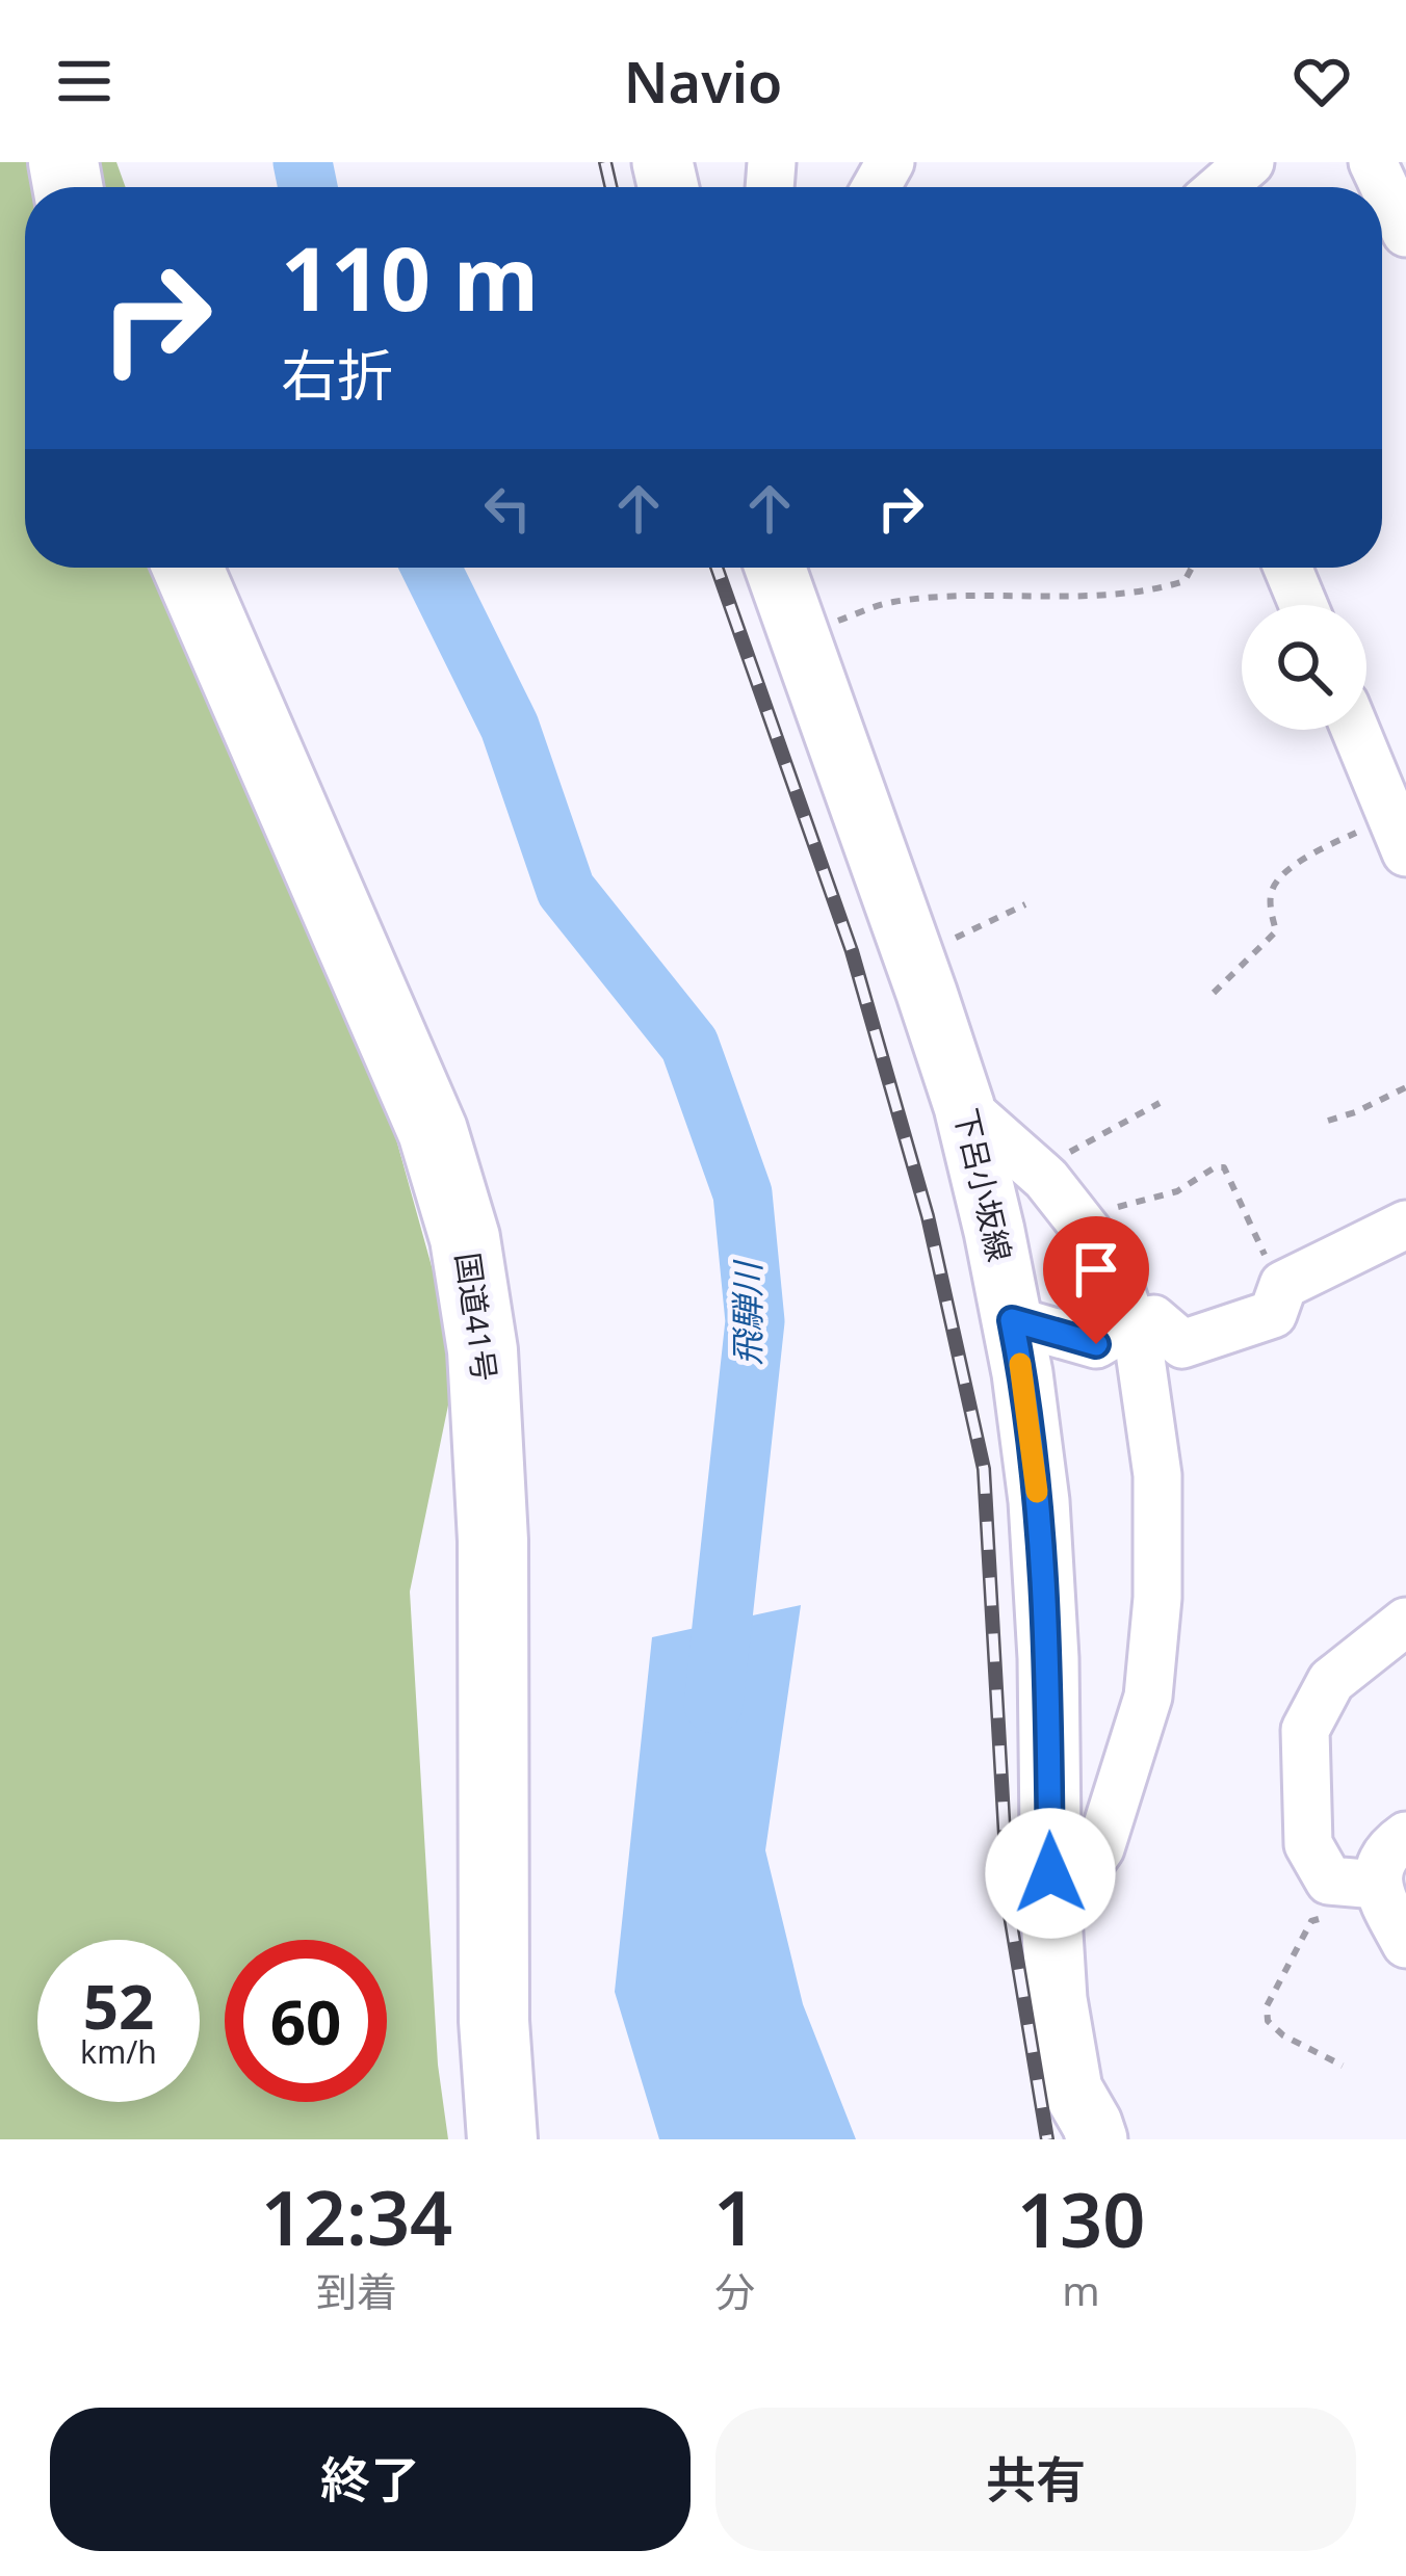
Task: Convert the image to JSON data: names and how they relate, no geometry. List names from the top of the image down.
{
  "streets": {
    "highway": ["国道41号"],
    "main road": ["下呂小坂線"]
  },
  "water": ["飛騨川"],
  "page": {
    "header": "Navio",
    "turn": ["110 m", "右折"],
    "speed": "52 km/h",
    "limit": "60",
    "eta": [
      "12:34",
      "到着",
      "1",
      "分",
      "130",
      "m"
    ],
    "buttons": ["終了", "共有"]
  }
}
